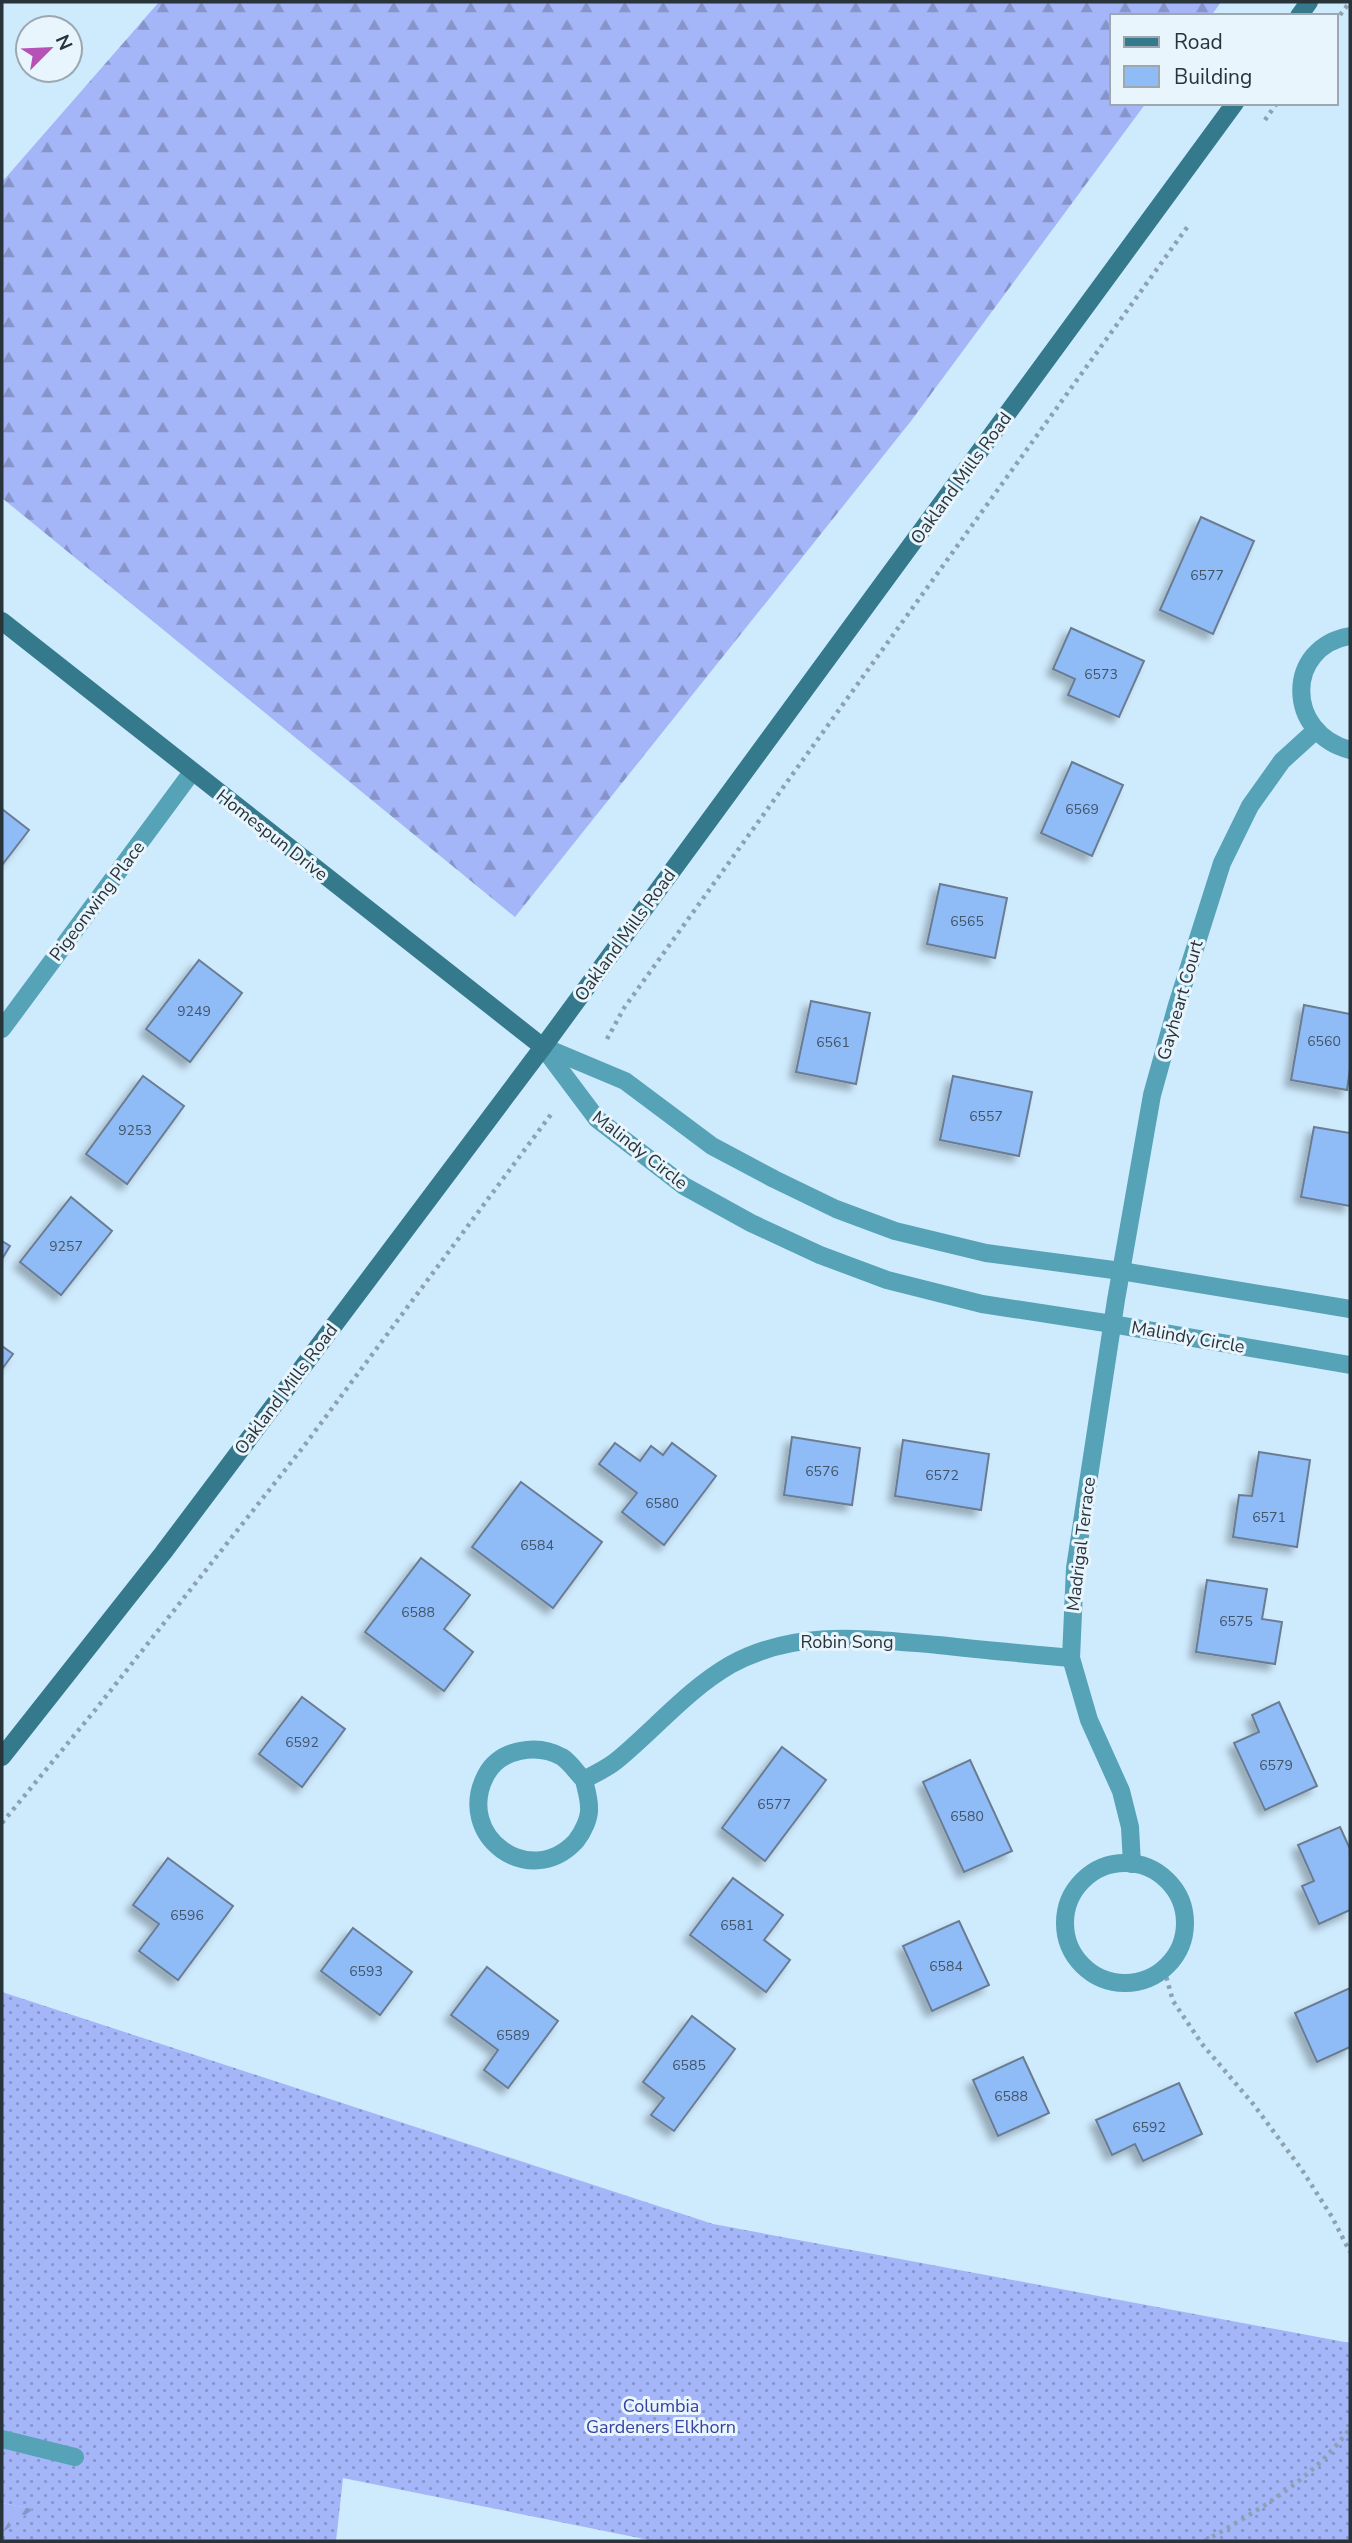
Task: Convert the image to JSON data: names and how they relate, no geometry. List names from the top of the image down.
{
  "streets": {
    "street": [
      "Oakland Mills Road",
      "Homespun Drive",
      "Pigeonwing Place",
      "Gayheart Court",
      "Malindy Circle",
      "Madrigal Terrace",
      "Robin Song"
    ]
  },
  "crossings": [
    ["Oakland Mills Road", "Homespun Drive"],
    ["Oakland Mills Road", "Malindy Circle"],
    ["Homespun Drive", "Pigeonwing Place"],
    ["Homespun Drive", "Malindy Circle"],
    ["Gayheart Court", "Madrigal Terrace"],
    ["Malindy Circle", "Madrigal Terrace"],
    ["Madrigal Terrace", "Robin Song"]
  ],
  "parks": ["Columbia Gardeners Elkhorn"],
  "house_numbers": [
    "6577",
    "6573",
    "6569",
    "6565",
    "9249",
    "6560",
    "6561",
    "6557",
    "9253",
    "9257",
    "6576",
    "6572",
    "6580",
    "6571",
    "6584",
    "6588",
    "6575",
    "6592",
    "6579",
    "6577",
    "6580",
    "6596",
    "6581",
    "6584",
    "6593",
    "6589",
    "6585",
    "6588",
    "6592"
  ],
  "legend": ["Road", "Building"],
  "north": "top right"
}
